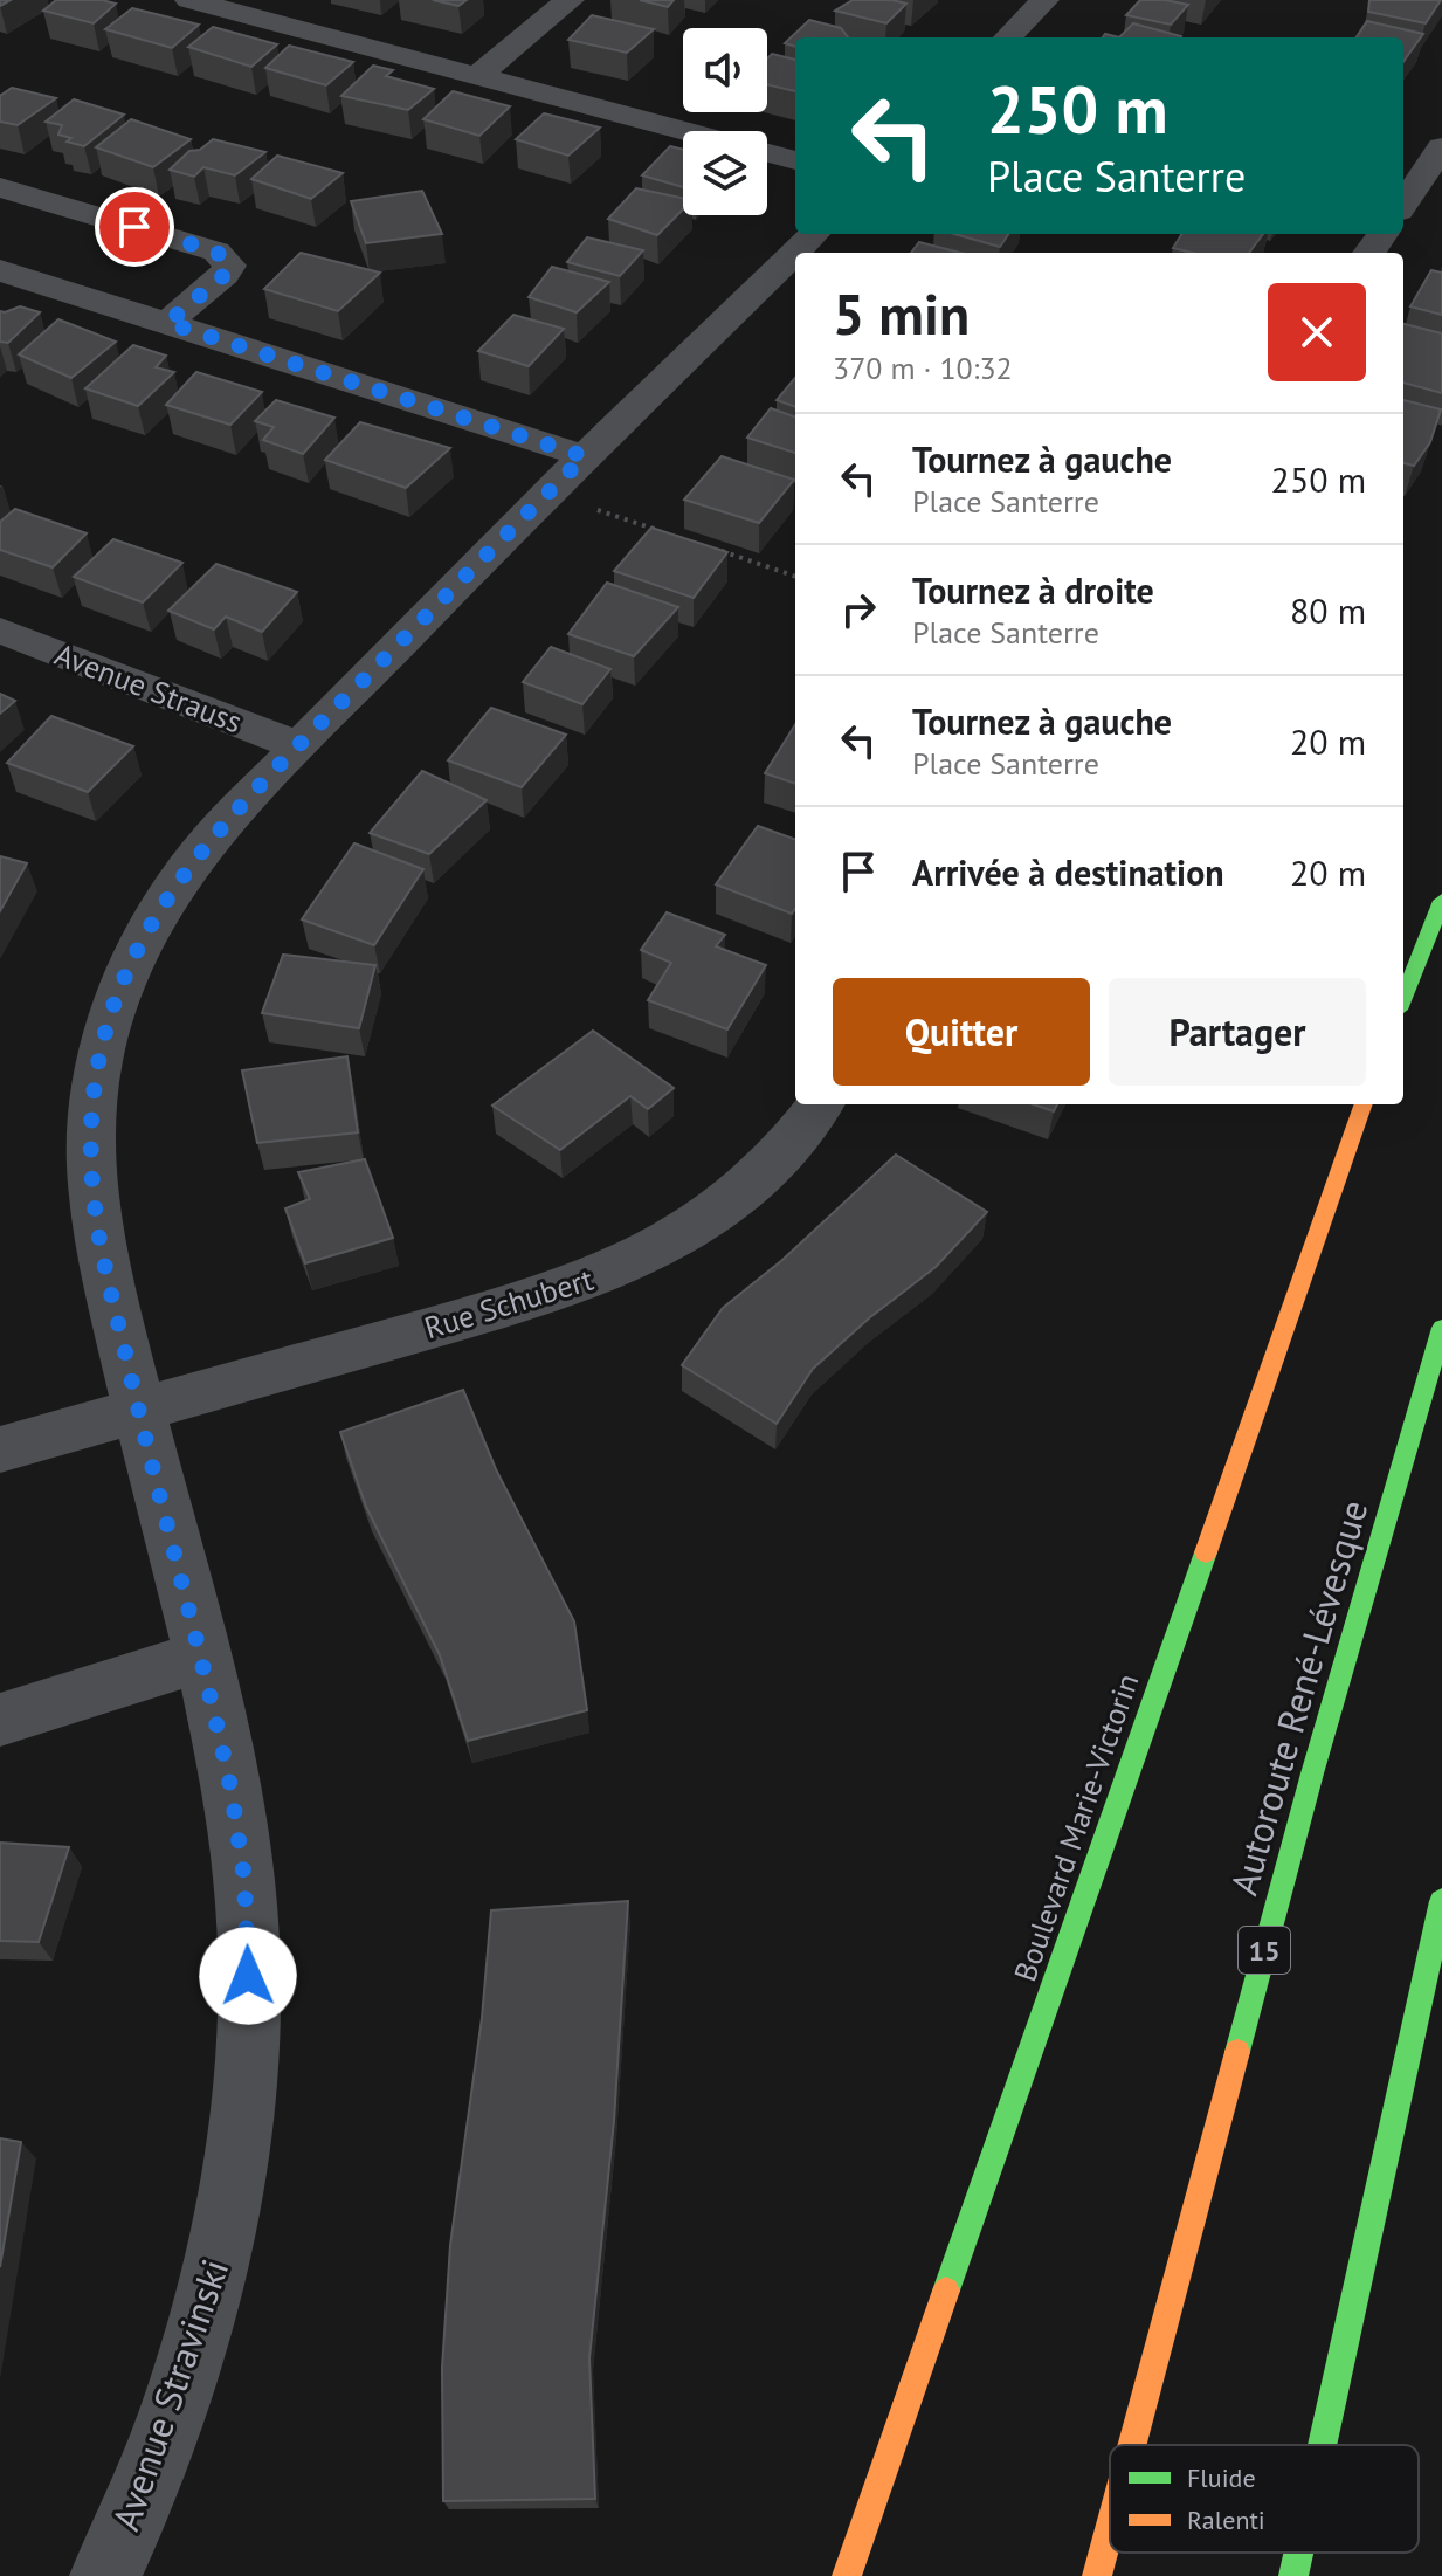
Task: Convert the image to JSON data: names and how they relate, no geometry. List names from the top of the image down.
{
  "streets": {
    "main road": ["Autoroute René-Lévesque", "Boulevard Marie-Victorin", "15"],
    "street": ["Avenue Strauss", "Rue Schubert", "Avenue Stravinski"]
  },
  "crossings": [
    ["Avenue Strauss", "Avenue Stravinski"],
    ["Rue Schubert", "Avenue Stravinski"]
  ],
  "legend": ["Fluide", "Ralenti"],
  "page": {
    "turn": ["250 m", "Place Santerre"],
    "heading": ["5 min", "370 m · 10:32"],
    "list": [
      {
        "name": "Tournez à gauche",
        "note": "Place Santerre",
        "value": "250 m"
      },
      {
        "name": "Tournez à droite",
        "note": "Place Santerre",
        "value": "80 m"
      },
      {
        "name": "Tournez à gauche",
        "note": "Place Santerre",
        "value": "20 m"
      },
      {
        "name": "Arrivée à destination",
        "value": "20 m"
      }
    ],
    "buttons": ["Quitter", "Partager"]
  }
}
